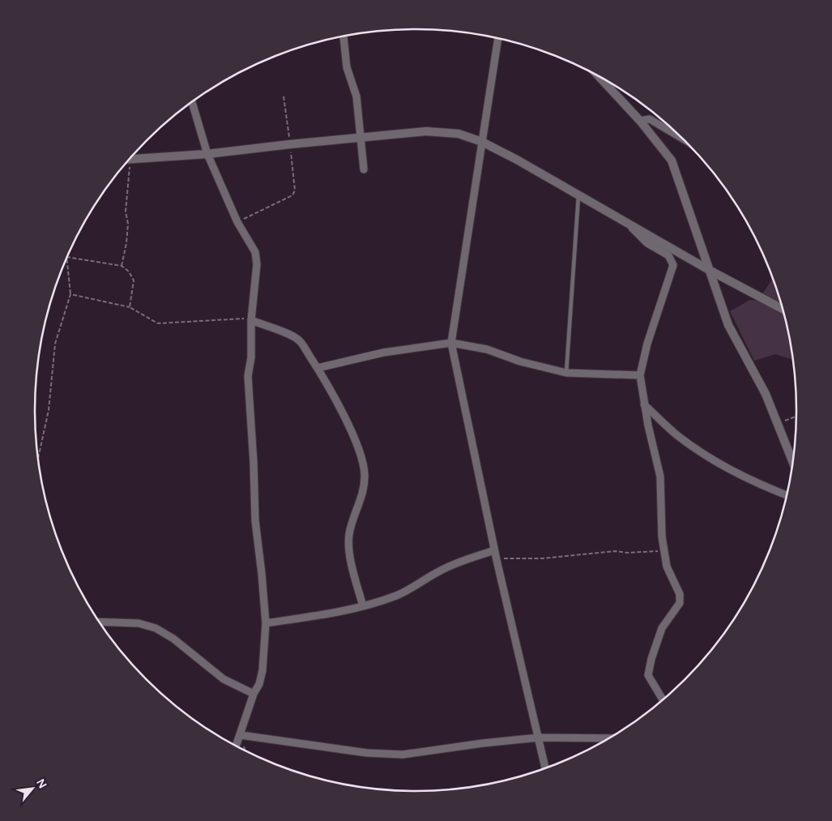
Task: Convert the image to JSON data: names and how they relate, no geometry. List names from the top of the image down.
{
  "north": "top right"
}
